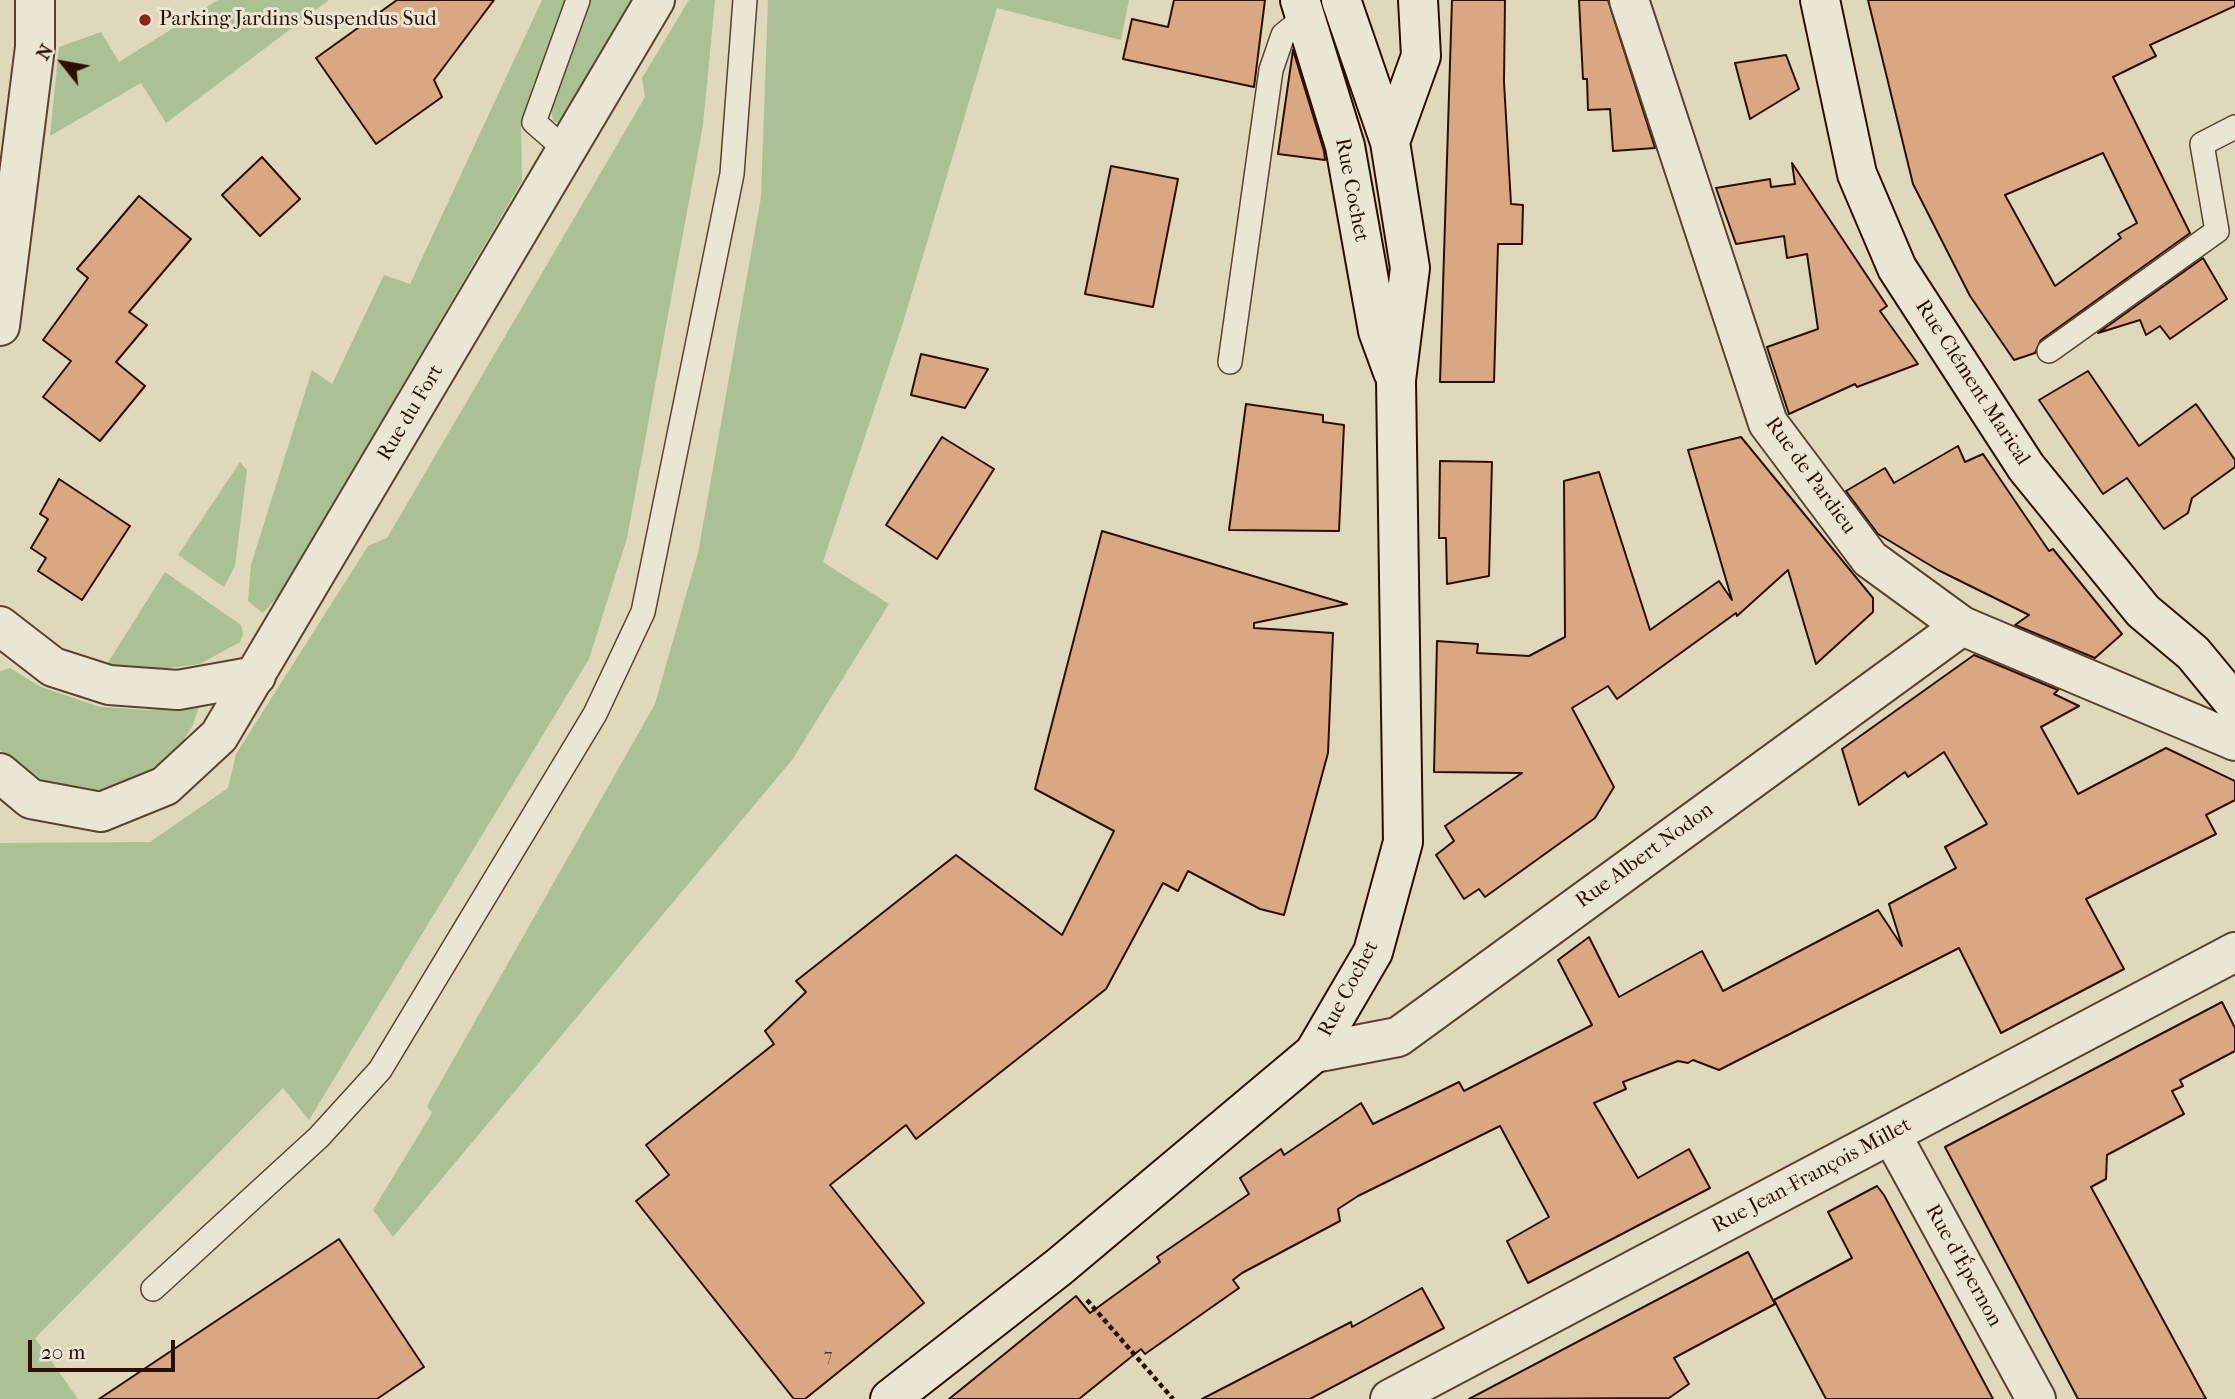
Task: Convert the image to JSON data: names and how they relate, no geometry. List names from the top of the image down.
{
  "streets": {
    "street": [
      "Rue Cochet",
      "Rue Clément Marical",
      "Rue du Fort",
      "Rue de Pardieu",
      "Rue Albert Nodon",
      "Rue Jean-François Millet",
      "Rue d'Épernon"
    ]
  },
  "crossings": [
    ["Rue Cochet", "Rue Albert Nodon"],
    ["Rue de Pardieu", "Rue Albert Nodon"],
    ["Rue Jean-François Millet", "Rue d'Épernon"]
  ],
  "places": ["Parking Jardins Suspendus Sud"],
  "house_numbers": ["7"],
  "scale_bar": "20 m",
  "north": "top left"
}
